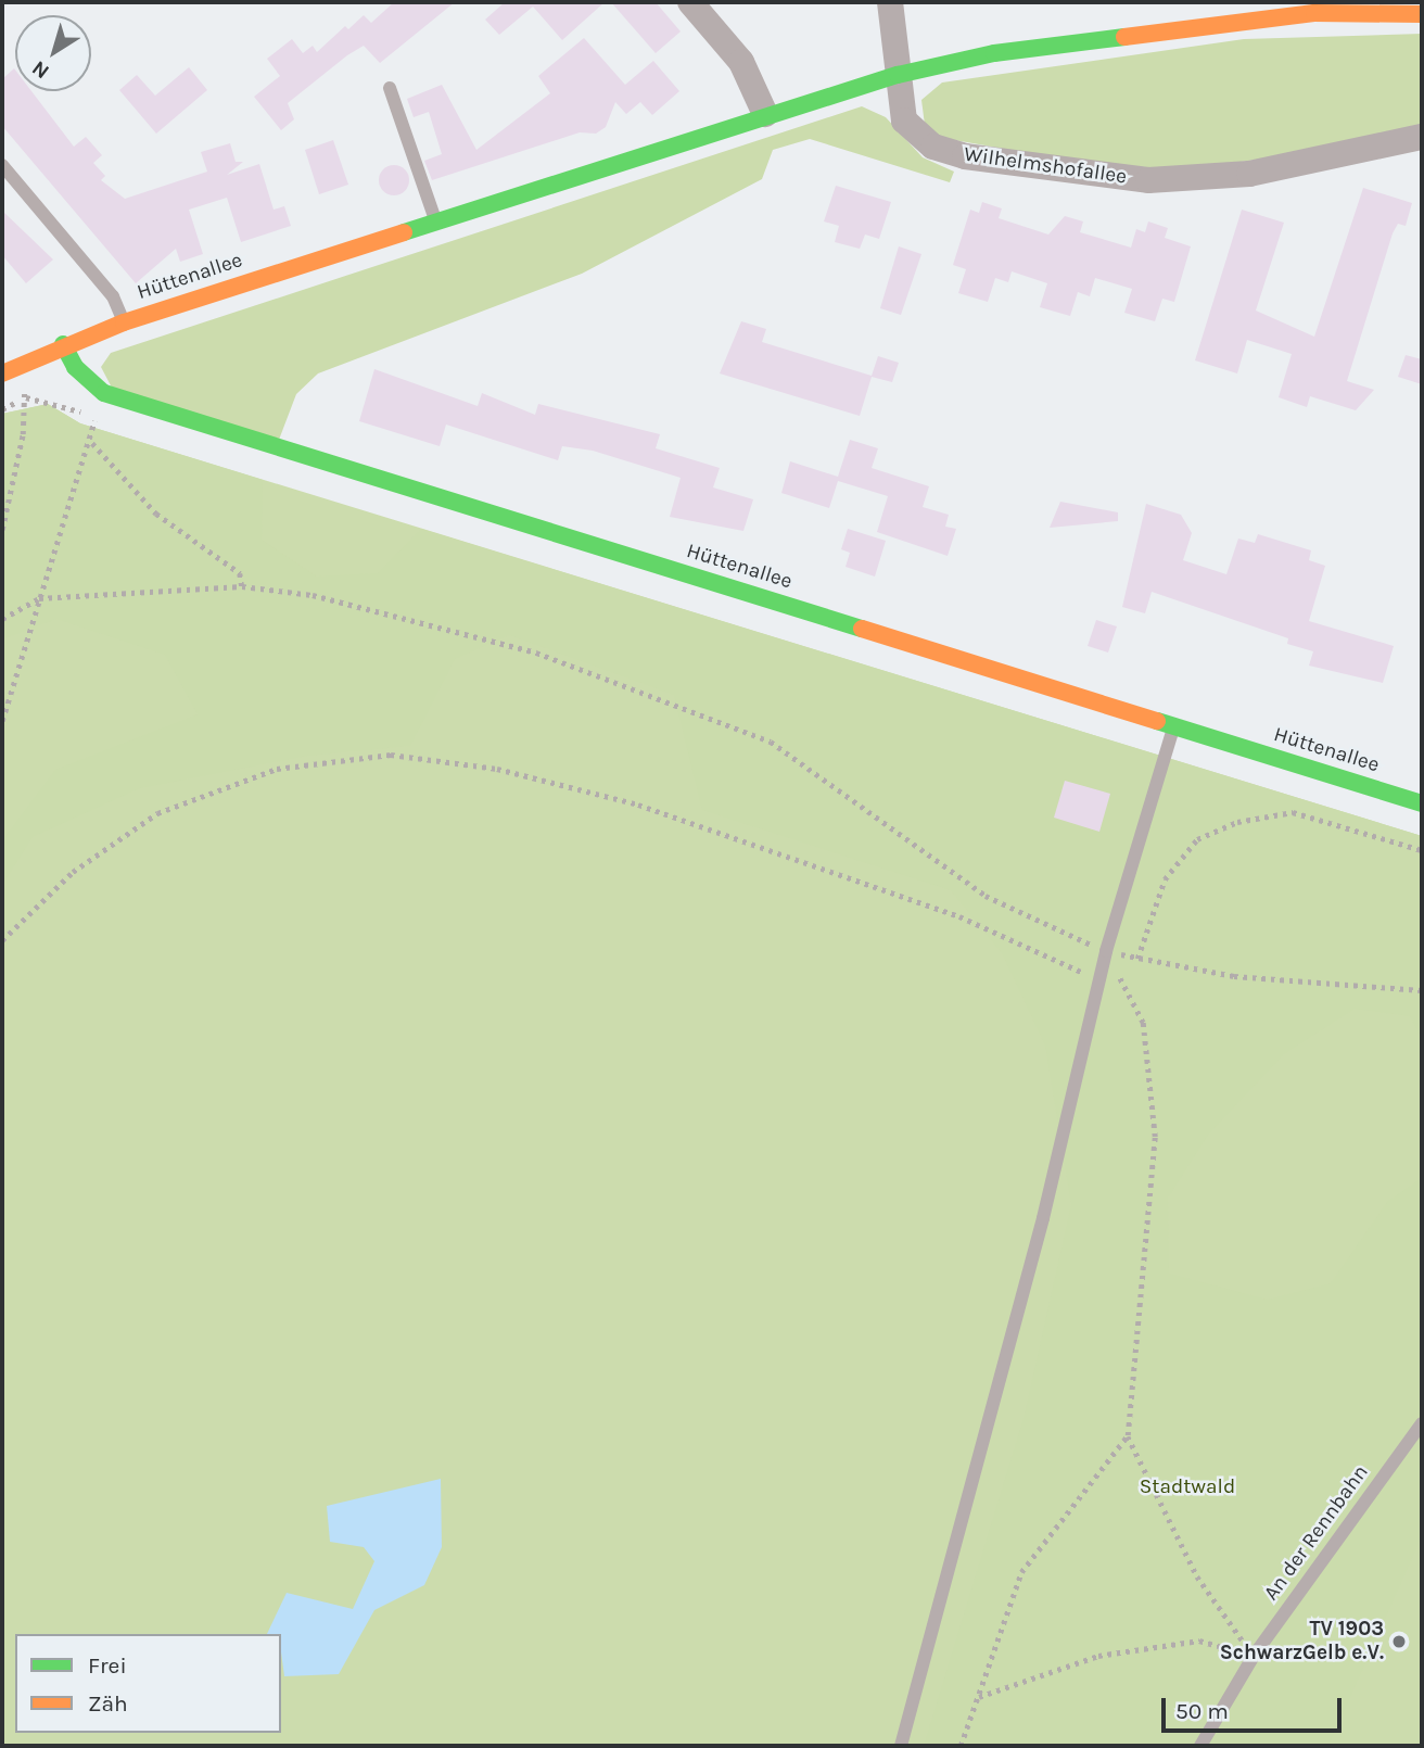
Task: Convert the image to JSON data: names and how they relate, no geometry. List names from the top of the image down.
{
  "streets": {
    "street": ["Wilhelmshofallee", "Hüttenallee"],
    "lane": ["An der Rennbahn"]
  },
  "parks": ["Stadtwald"],
  "places": ["TV 1903 SchwarzGelb e.V."],
  "legend": ["Frei", "Zäh"],
  "scale_bar": "50 m",
  "north": "bottom left"
}
